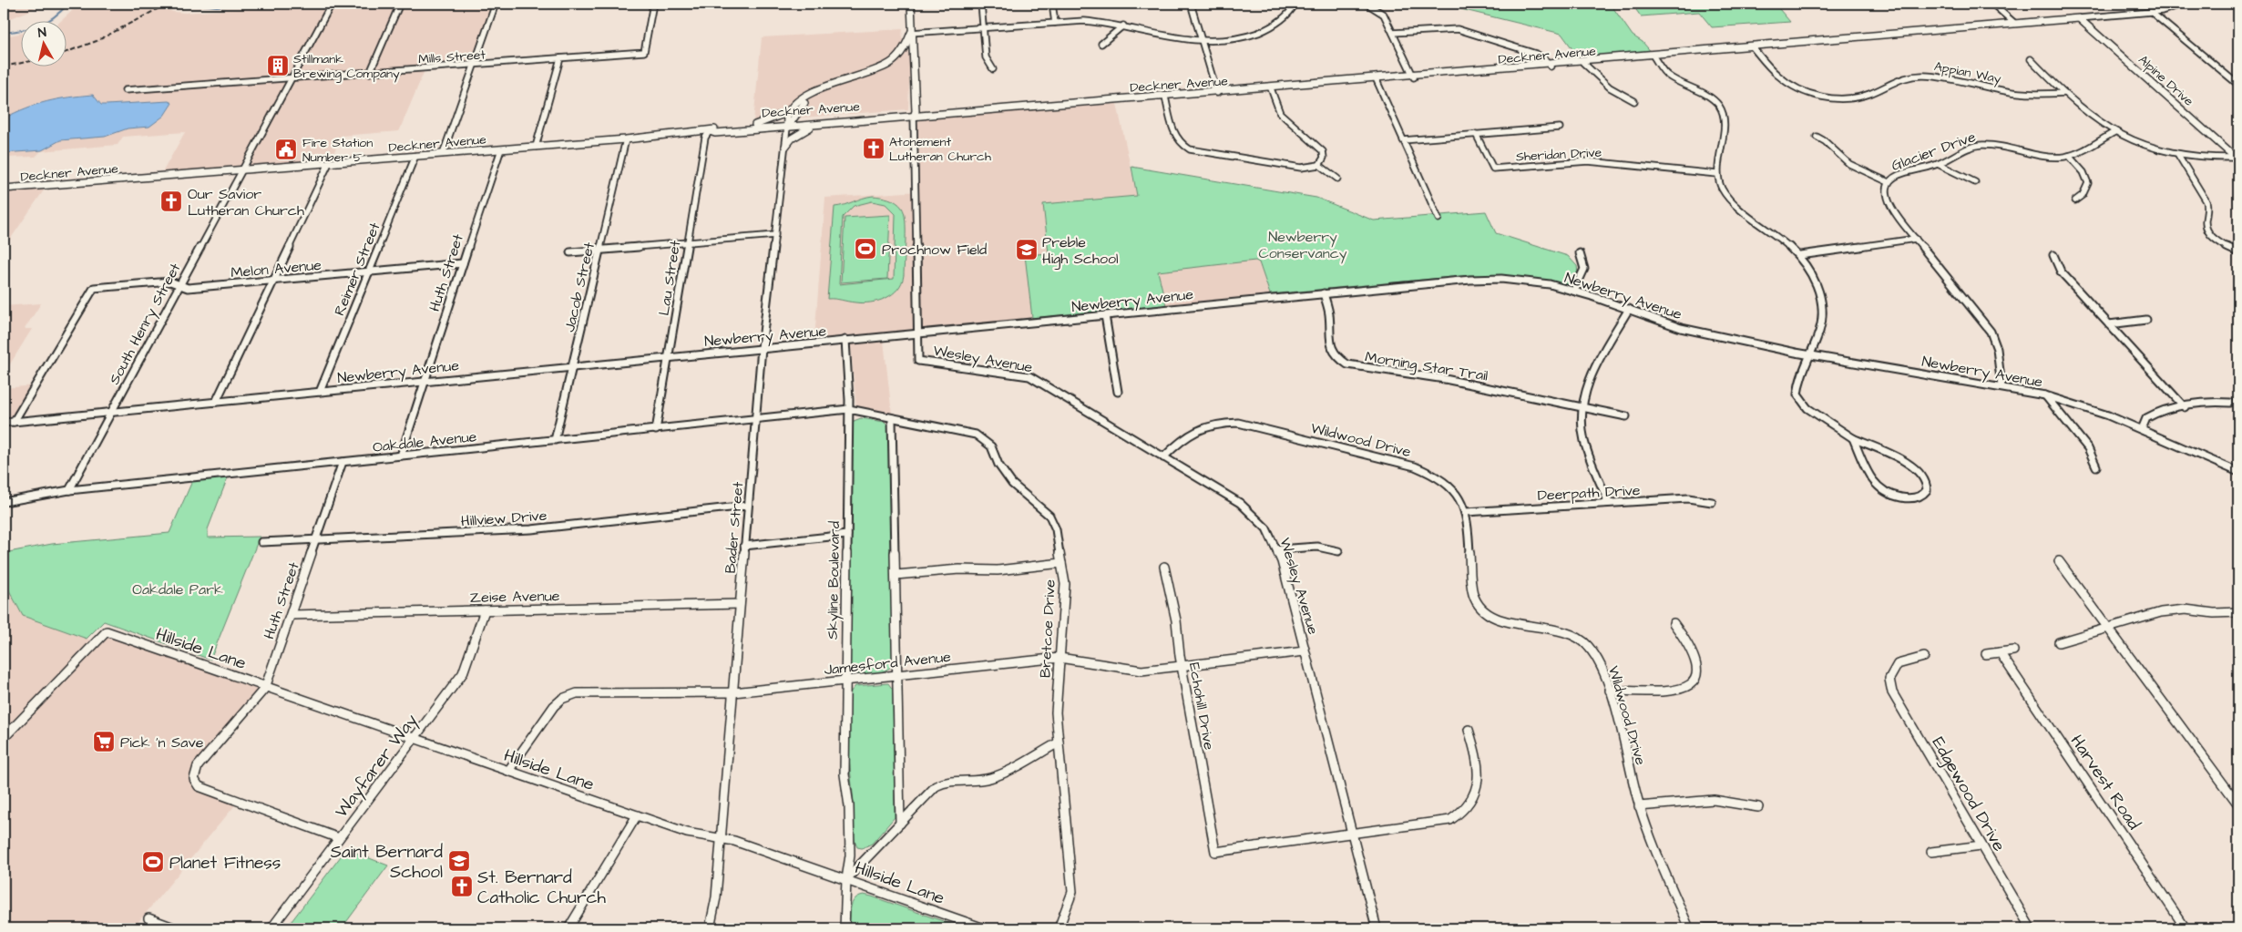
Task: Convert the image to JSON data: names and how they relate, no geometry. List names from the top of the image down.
{
  "streets": {
    "street": [
      "Deckner Avenue",
      "Mills Street",
      "Appian Way",
      "Alpine Drive",
      "Glacier Drive",
      "Sheridan Drive",
      "Melon Avenue",
      "Reimer Street",
      "Huth Street",
      "Lau Street",
      "Jacob Street",
      "Newberry Avenue",
      "South Henry Street",
      "Wesley Avenue",
      "Morning Star Trail",
      "Wildwood Drive",
      "Oakdale Avenue",
      "Deerpath Drive",
      "Hillview Drive",
      "Bader Street",
      "Skyline Boulevard",
      "Zeise Avenue",
      "Bretcoe Drive",
      "Hillside Lane",
      "Jamesford Avenue",
      "Echohill Drive",
      "Wayfarer Way",
      "Harvest Road",
      "Edgewood Drive"
    ]
  },
  "crossings": [
    ["Deckner Avenue", "Appian Way"],
    ["Deckner Avenue", "Alpine Drive"],
    ["Deckner Avenue", "Reimer Street"],
    ["Deckner Avenue", "Huth Street"],
    ["Deckner Avenue", "Lau Street"],
    ["Deckner Avenue", "Jacob Street"],
    ["Deckner Avenue", "South Henry Street"],
    ["Deckner Avenue", "Bader Street"],
    ["Mills Street", "South Henry Street"],
    ["Glacier Drive", "Newberry Avenue"],
    ["Melon Avenue", "Reimer Street"],
    ["Melon Avenue", "Huth Street"],
    ["Melon Avenue", "Newberry Avenue"],
    ["Melon Avenue", "South Henry Street"],
    ["Reimer Street", "Newberry Avenue"],
    ["Huth Street", "Newberry Avenue"],
    ["Huth Street", "Oakdale Avenue"],
    ["Huth Street", "Hillview Drive"],
    ["Huth Street", "Zeise Avenue"],
    ["Huth Street", "Hillside Lane"],
    ["Huth Street", "Wayfarer Way"],
    ["Lau Street", "Newberry Avenue"],
    ["Lau Street", "Oakdale Avenue"],
    ["Jacob Street", "Newberry Avenue"],
    ["Jacob Street", "Oakdale Avenue"],
    ["Newberry Avenue", "South Henry Street"],
    ["Newberry Avenue", "Wesley Avenue"],
    ["Newberry Avenue", "Morning Star Trail"],
    ["Newberry Avenue", "Bader Street"],
    ["Newberry Avenue", "Skyline Boulevard"],
    ["South Henry Street", "Oakdale Avenue"],
    ["Wesley Avenue", "Wildwood Drive"],
    ["Wesley Avenue", "Jamesford Avenue"],
    ["Wesley Avenue", "Echohill Drive"],
    ["Wildwood Drive", "Deerpath Drive"],
    ["Oakdale Avenue", "Bader Street"],
    ["Oakdale Avenue", "Skyline Boulevard"],
    ["Oakdale Avenue", "Bretcoe Drive"],
    ["Hillview Drive", "Bader Street"],
    ["Bader Street", "Zeise Avenue"],
    ["Bader Street", "Hillside Lane"],
    ["Bader Street", "Jamesford Avenue"],
    ["Skyline Boulevard", "Bretcoe Drive"],
    ["Skyline Boulevard", "Hillside Lane"],
    ["Skyline Boulevard", "Jamesford Avenue"],
    ["Zeise Avenue", "Wayfarer Way"],
    ["Bretcoe Drive", "Jamesford Avenue"],
    ["Hillside Lane", "Jamesford Avenue"],
    ["Hillside Lane", "Wayfarer Way"],
    ["Jamesford Avenue", "Echohill Drive"]
  ],
  "parks": ["Newberry Conservancy", "Oakdale Park"],
  "places": {
    "building": ["Stillmank Brewing Company"],
    "church": ["Atonement Lutheran Church", "Our Savior Lutheran Church", "St. Bernard Catholic Church"],
    "public building": ["Fire Station Number 5"],
    "sports": ["Prochnow Field", "Planet Fitness"],
    "school or university": ["Preble High School", "Saint Bernard School"],
    "supermarket": ["Pick 'n Save"]
  },
  "north": "top"
}
